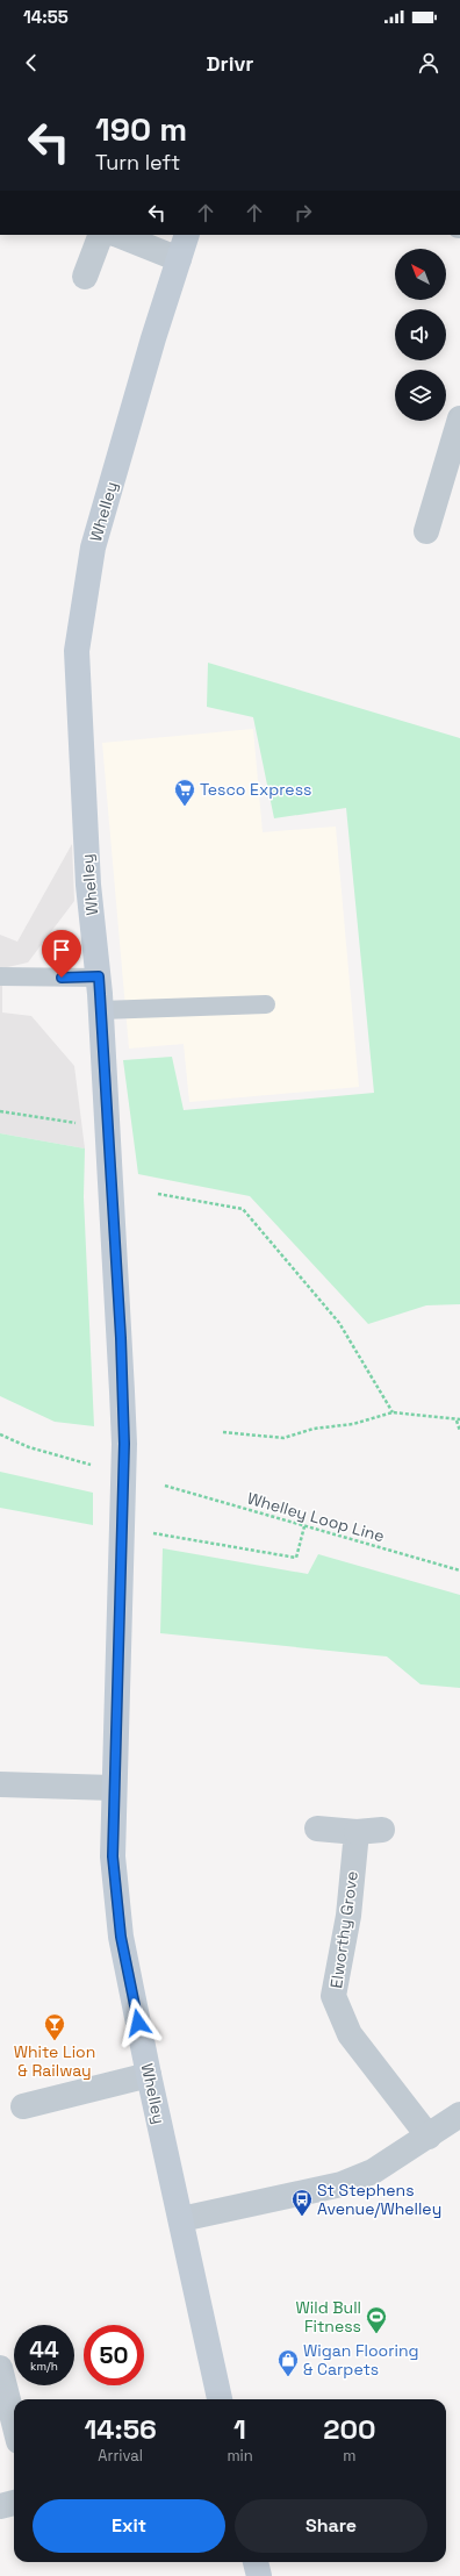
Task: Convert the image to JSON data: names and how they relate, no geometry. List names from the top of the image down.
{
  "streets": {
    "main road": ["Whelley"],
    "street": ["Elworthy Grove"],
    "path": ["Whelley Loop Line"]
  },
  "places": {
    "supermarket": ["Tesco Express"],
    "bar": ["White Lion & Railway"],
    "bus stop": ["St Stephens Avenue/Whelley"],
    "sports": ["Wild Bull Fitness"],
    "shop": ["Wigan Flooring & Carpets"]
  },
  "north": "top left",
  "page": {
    "status": "14:55",
    "header": "Drivr",
    "turn": ["190 m", "Turn left"],
    "speed": "44 km/h",
    "limit": "50",
    "eta": [
      "14:56",
      "Arrival",
      "1",
      "min",
      "200",
      "m"
    ],
    "buttons": ["Exit", "Share"]
  }
}
